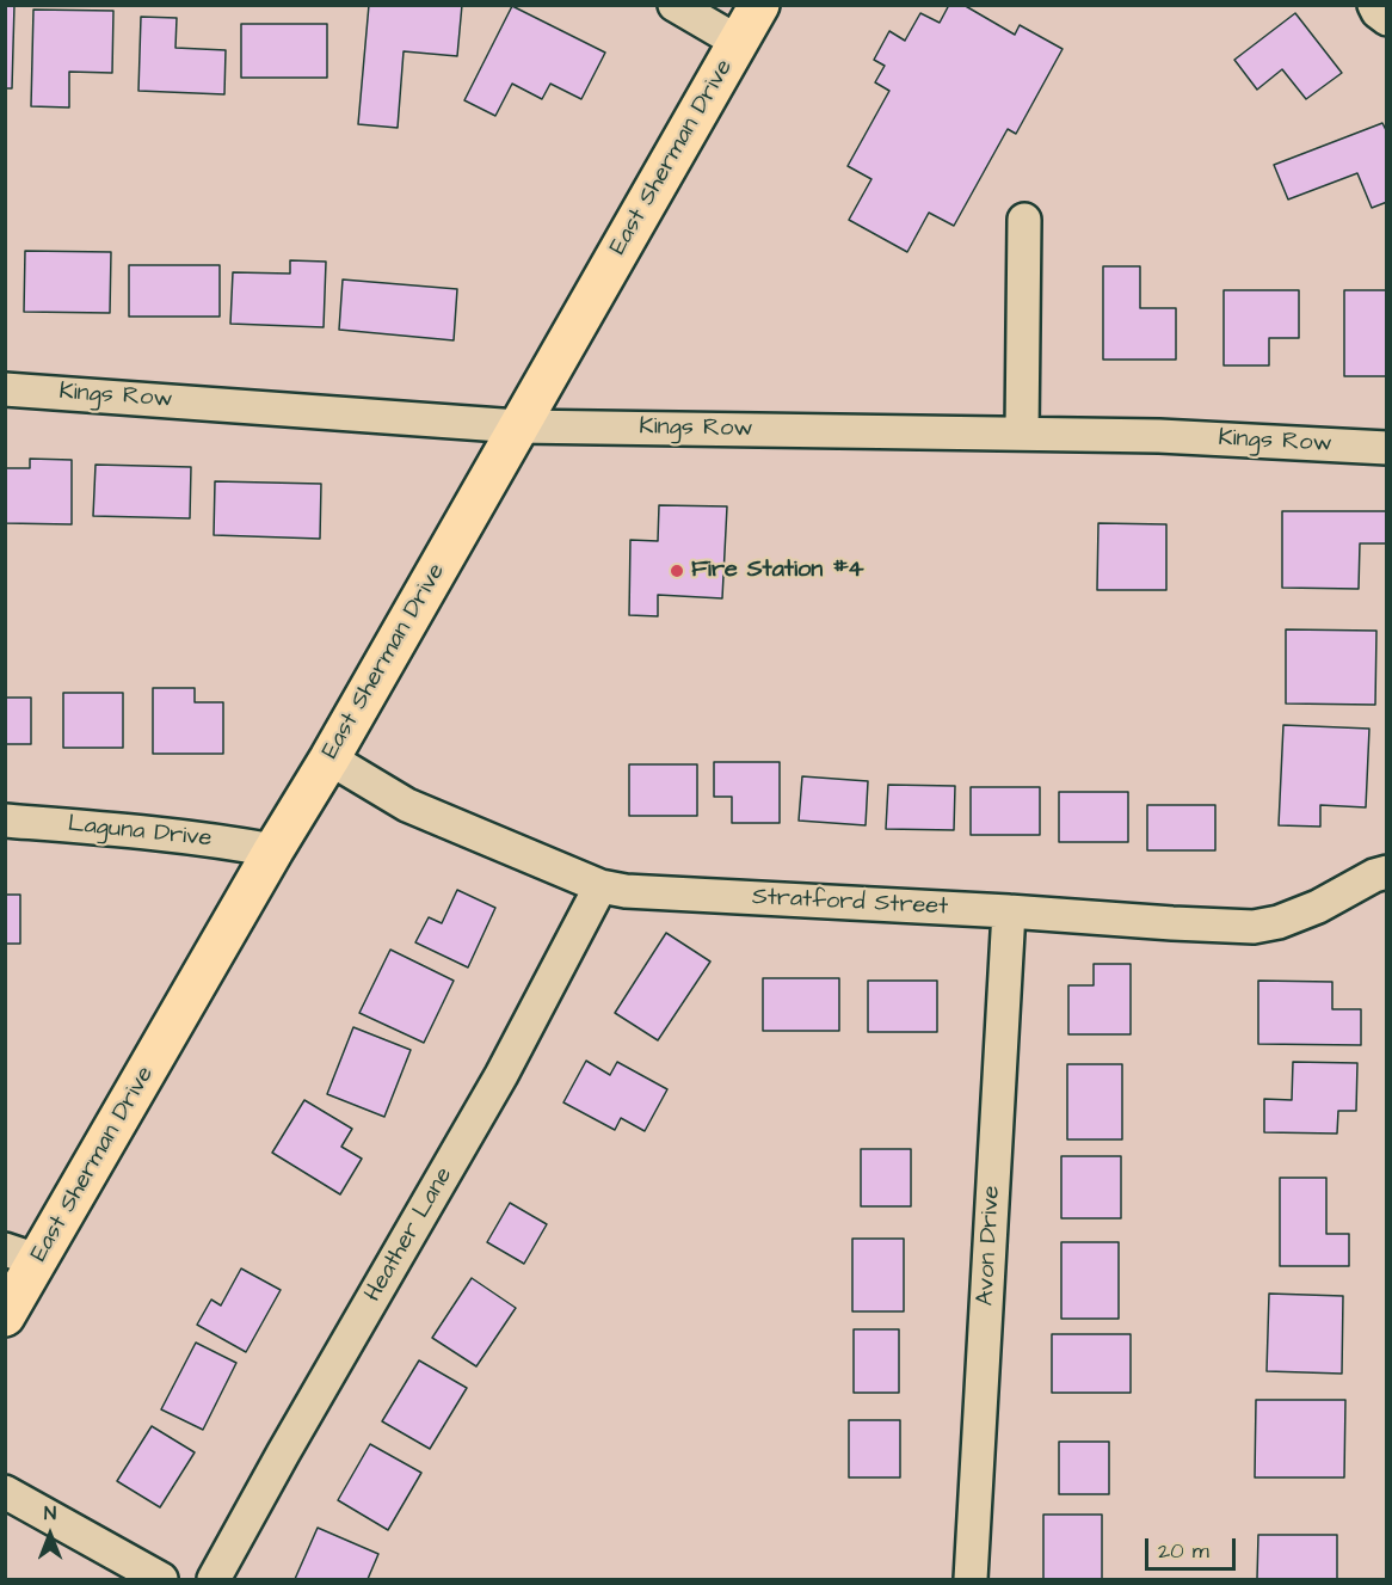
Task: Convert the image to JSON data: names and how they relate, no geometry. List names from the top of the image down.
{
  "streets": {
    "main road": ["East Sherman Drive"],
    "street": [
      "Kings Row",
      "Laguna Drive",
      "Stratford Street",
      "Heather Lane",
      "Avon Drive"
    ]
  },
  "crossings": [
    ["East Sherman Drive", "Kings Row"],
    ["East Sherman Drive", "Laguna Drive"],
    ["East Sherman Drive", "Stratford Street"],
    ["Stratford Street", "Heather Lane"],
    ["Stratford Street", "Avon Drive"]
  ],
  "places": ["Fire Station #4"],
  "scale_bar": "20 m",
  "north": "top"
}
